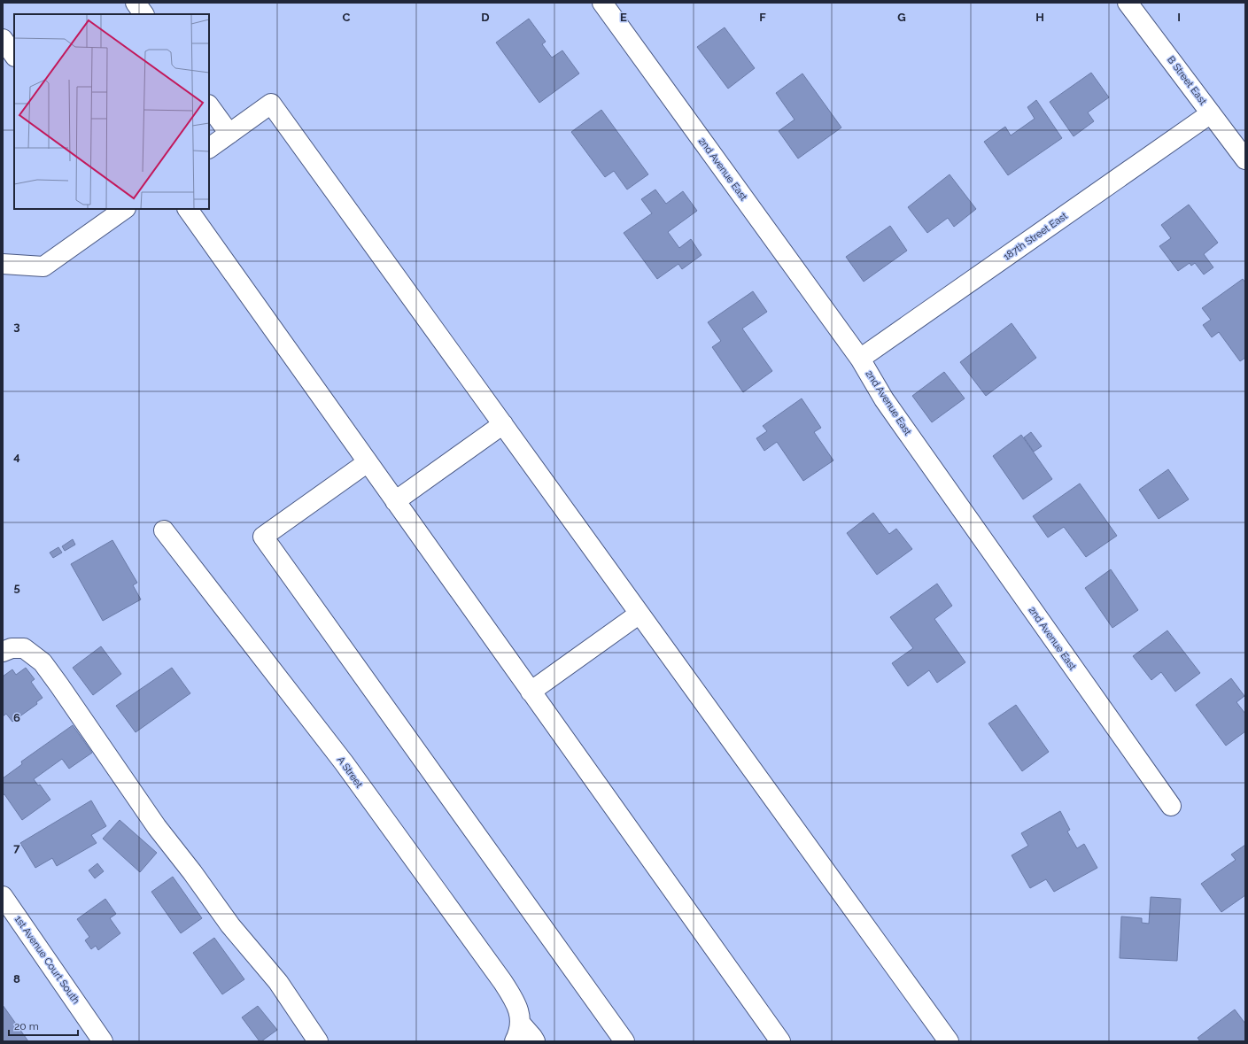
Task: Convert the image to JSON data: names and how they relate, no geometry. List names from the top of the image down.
{
  "streets": {
    "street": [
      "B Street East",
      "2nd Avenue East",
      "187th Street East",
      "A Street",
      "1st Avenue Court South"
    ]
  },
  "crossings": [
    ["B Street East", "187th Street East"],
    ["2nd Avenue East", "187th Street East"]
  ],
  "scale_bar": "20 m",
  "grid": {
    "columns": [
      "C",
      "D",
      "E",
      "F",
      "G",
      "H",
      "I"
    ],
    "rows": [
      "3",
      "4",
      "5",
      "6",
      "7",
      "8"
    ]
  }
}
